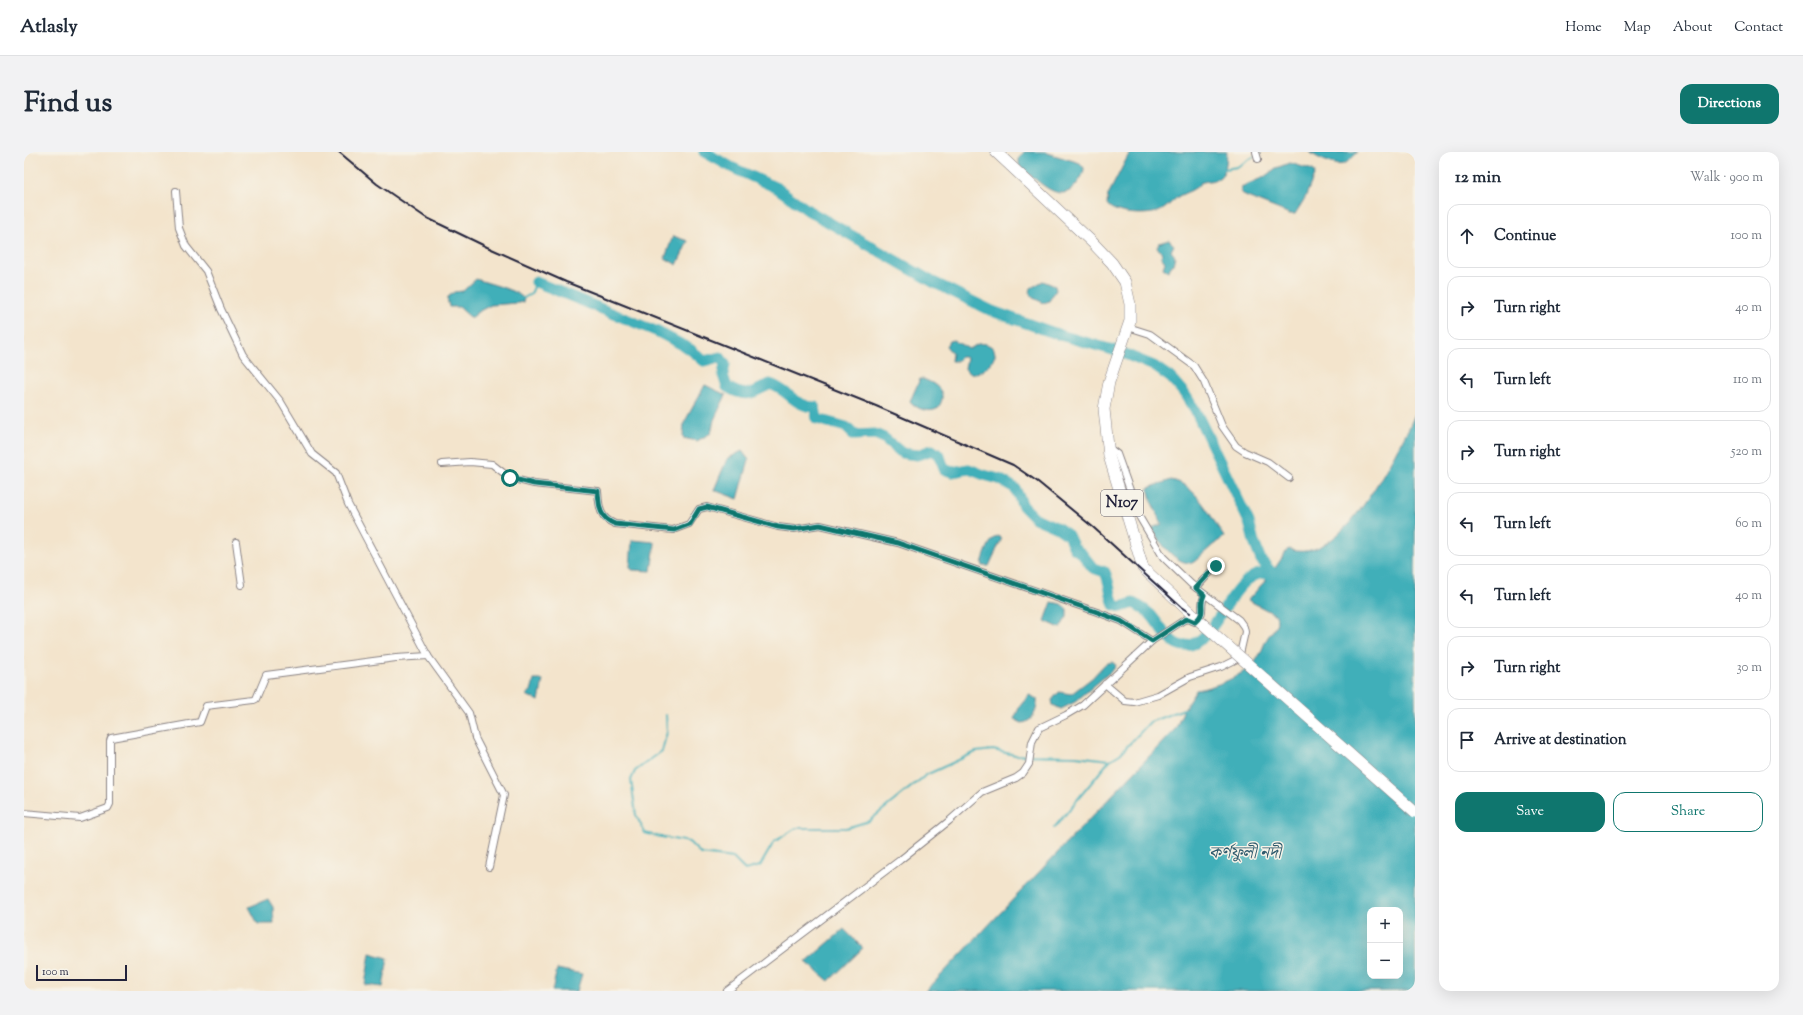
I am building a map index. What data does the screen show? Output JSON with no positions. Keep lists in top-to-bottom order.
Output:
{
  "streets": {
    "highway": ["N107"]
  },
  "water": ["কর্ণফুলী নদী"],
  "scale_bar": "100 m",
  "page": {
    "header": "Atlasly",
    "nav": [
      "Home",
      "Map",
      "About",
      "Contact"
    ],
    "title": "Find us",
    "buttons": [
      "Directions",
      ["Save", "Share"]
    ],
    "heading": ["12 min", "Walk · 900 m"],
    "list": [
      ["Continue", "100 m"],
      ["Turn right", "40 m"],
      ["Turn left", "110 m"],
      ["Turn right", "520 m"],
      ["Turn left", "60 m"],
      ["Turn left", "40 m"],
      ["Turn right", "30 m"],
      "Arrive at destination"
    ],
    "map_buttons": ["+", "−"],
    "scale": "100 m"
  }
}
